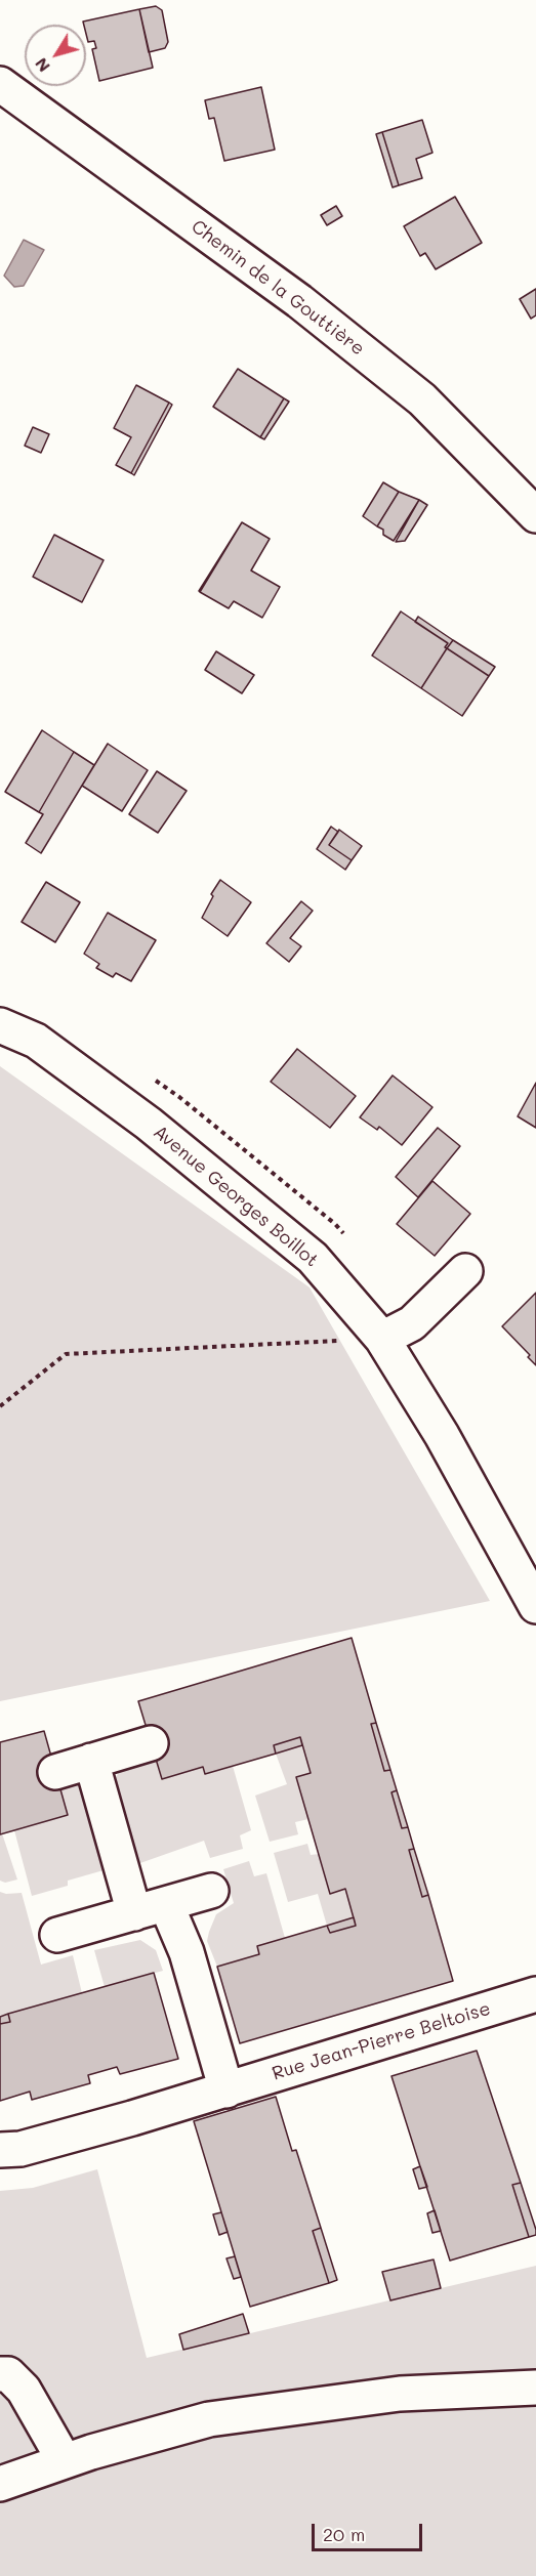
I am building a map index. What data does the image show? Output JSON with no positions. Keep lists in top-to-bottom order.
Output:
{
  "streets": {
    "street": ["Chemin de la Gouttière", "Avenue Georges Boillot", "Rue Jean-Pierre Beltoise"]
  },
  "scale_bar": "20 m",
  "north": "bottom left"
}
